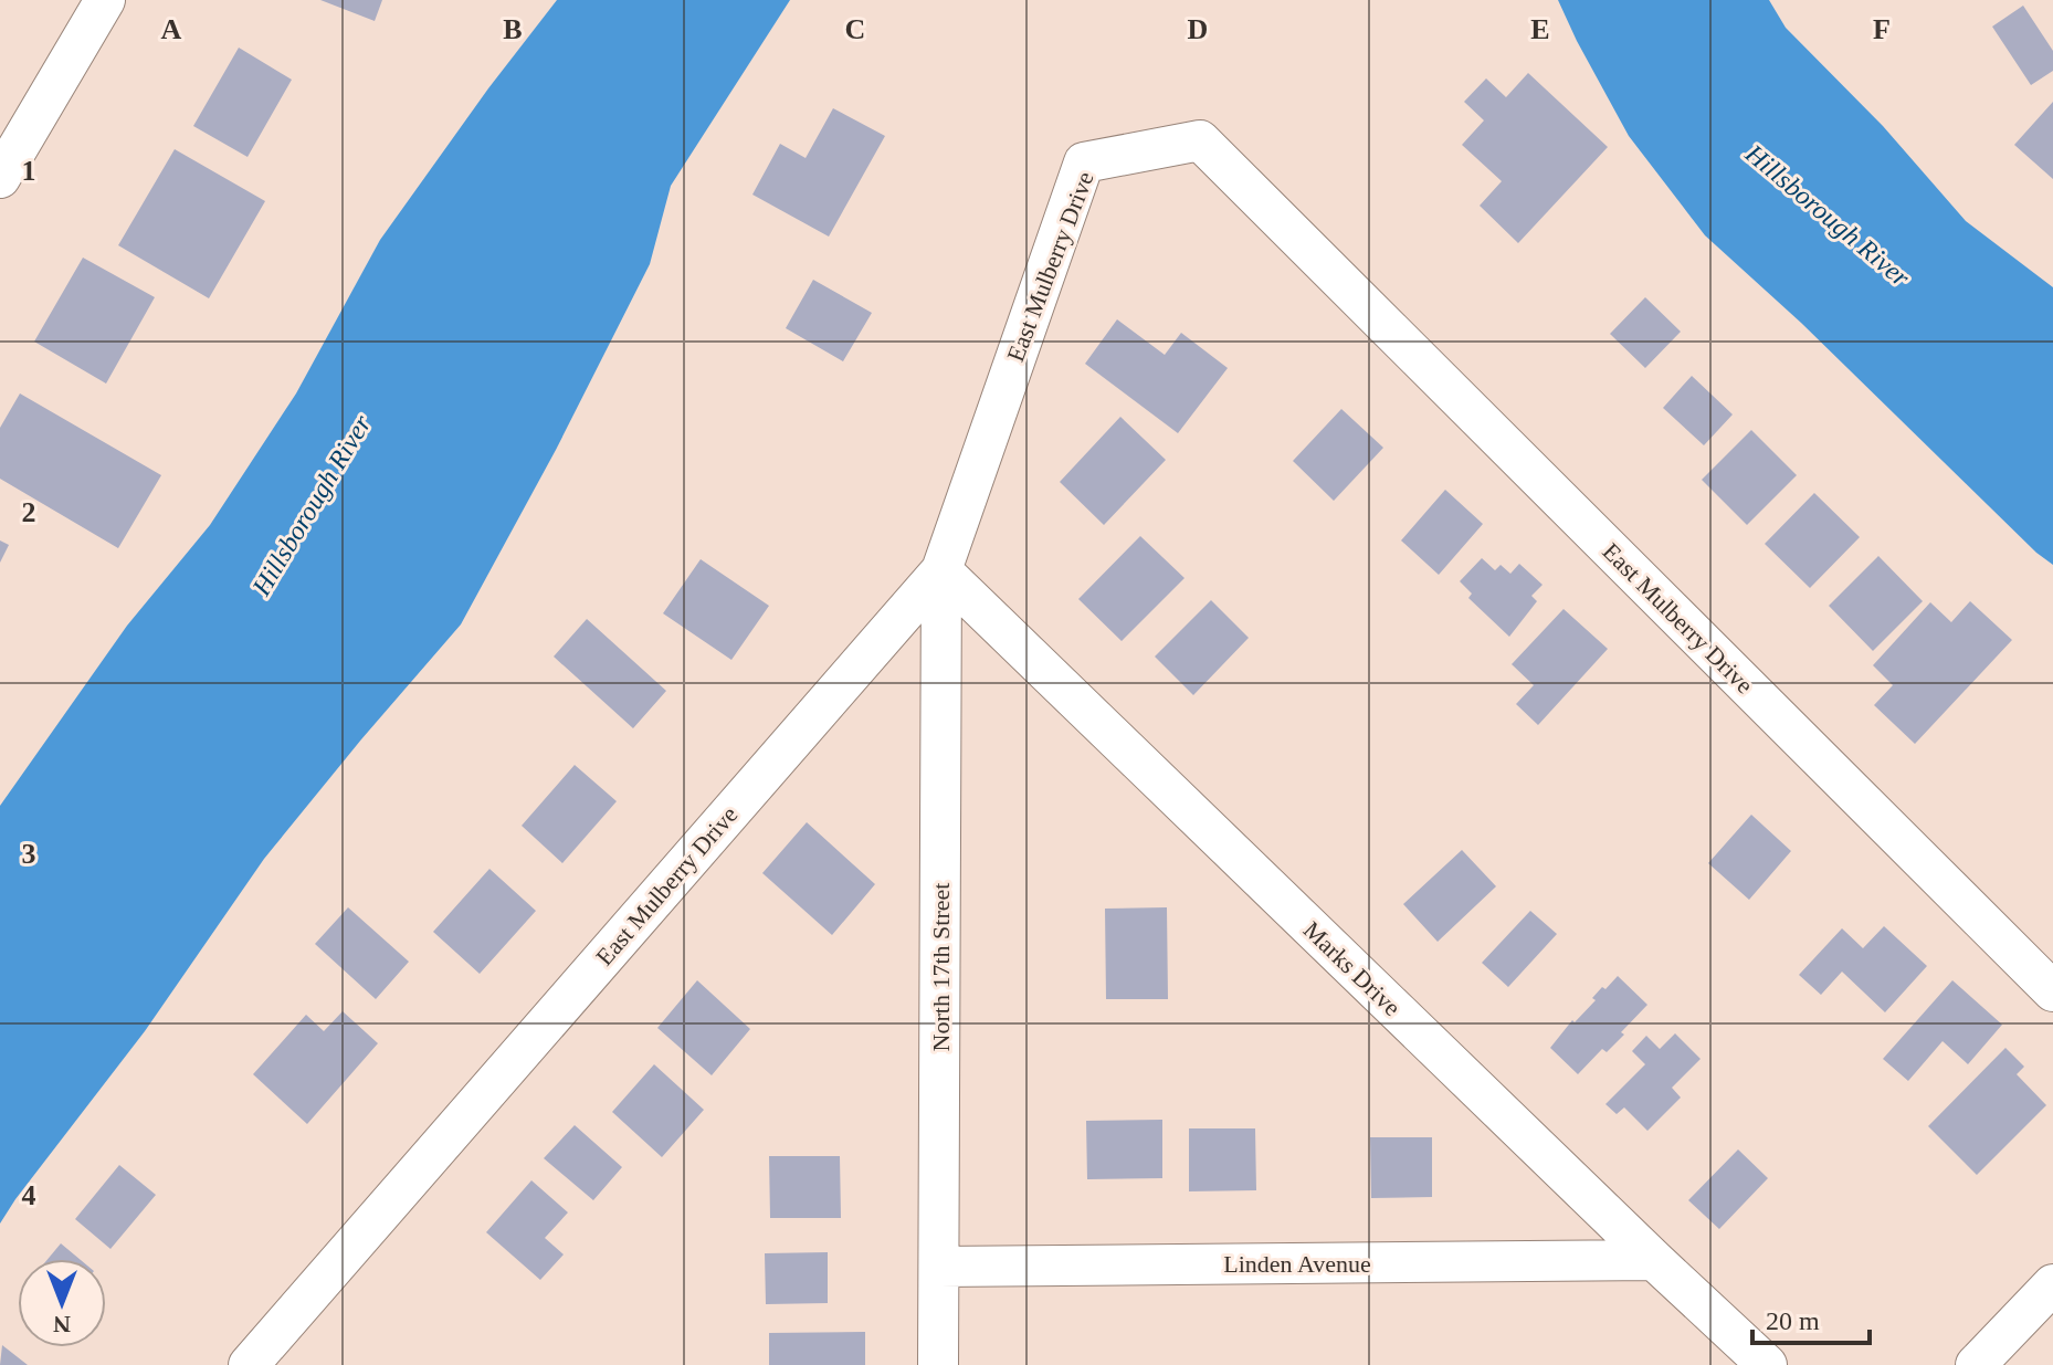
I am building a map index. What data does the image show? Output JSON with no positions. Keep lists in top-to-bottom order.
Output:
{
  "streets": {
    "street": [
      "East Mulberry Drive",
      "North 17th Street",
      "Marks Drive",
      "Linden Avenue"
    ]
  },
  "crossings": [
    ["East Mulberry Drive", "North 17th Street"],
    ["East Mulberry Drive", "Marks Drive"],
    ["North 17th Street", "Marks Drive"],
    ["North 17th Street", "Linden Avenue"],
    ["Marks Drive", "Linden Avenue"]
  ],
  "water": ["Hillsborough River"],
  "scale_bar": "20 m",
  "north": "bottom",
  "grid": {
    "columns": [
      "A",
      "B",
      "C",
      "D",
      "E",
      "F"
    ],
    "rows": [
      "1",
      "2",
      "3",
      "4"
    ]
  }
}
